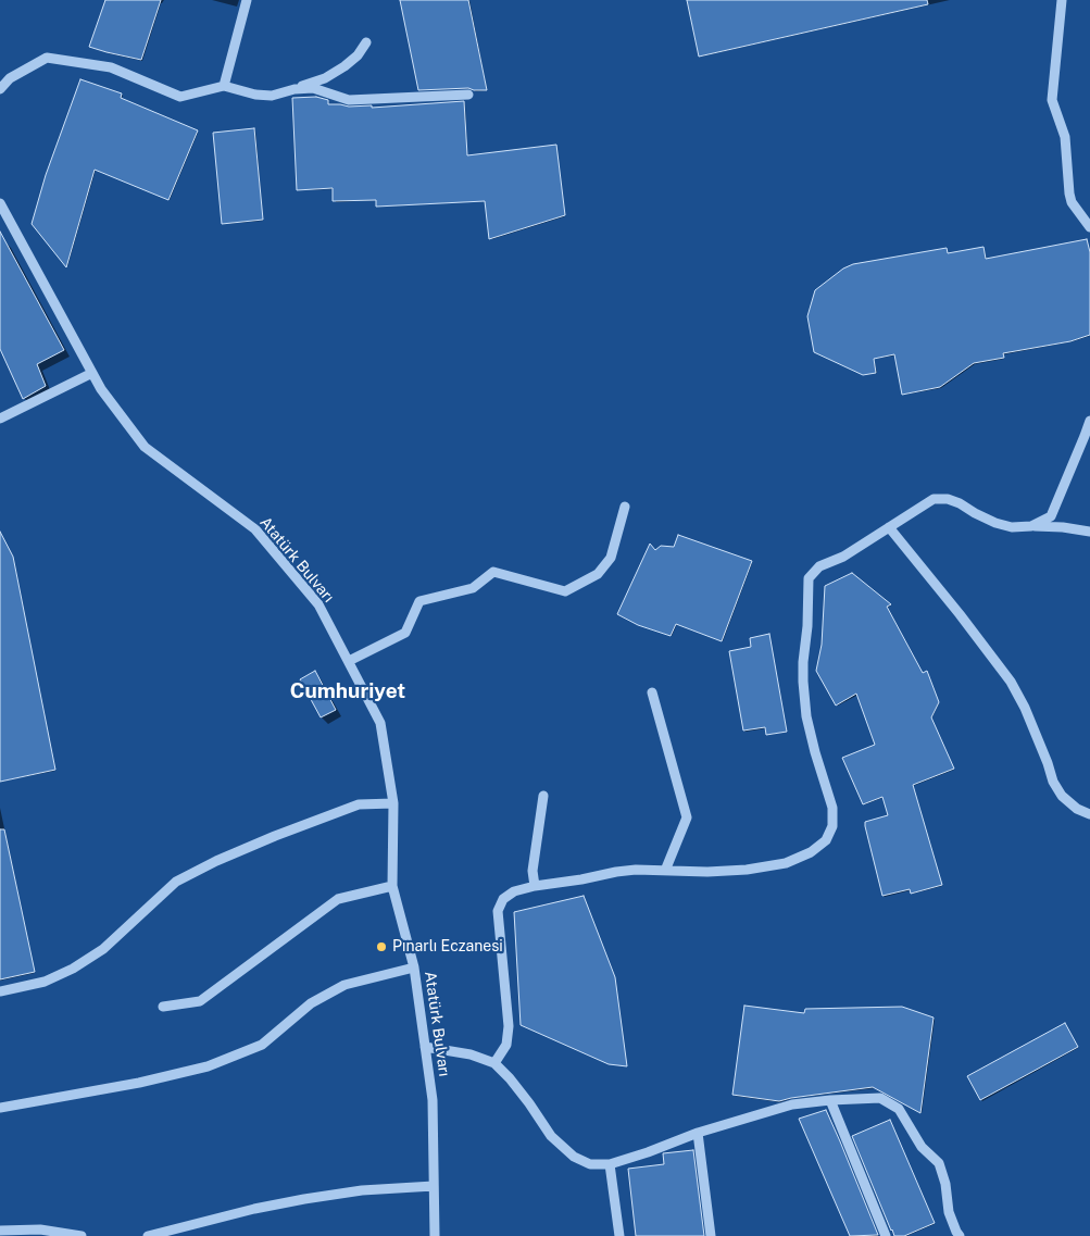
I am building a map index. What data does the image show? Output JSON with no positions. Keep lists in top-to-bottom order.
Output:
{
  "streets": {
    "street": ["Atatürk Bulvarı"]
  },
  "districts": ["Cumhuriyet"],
  "places": ["Pınarlı Eczanesi"]
}
